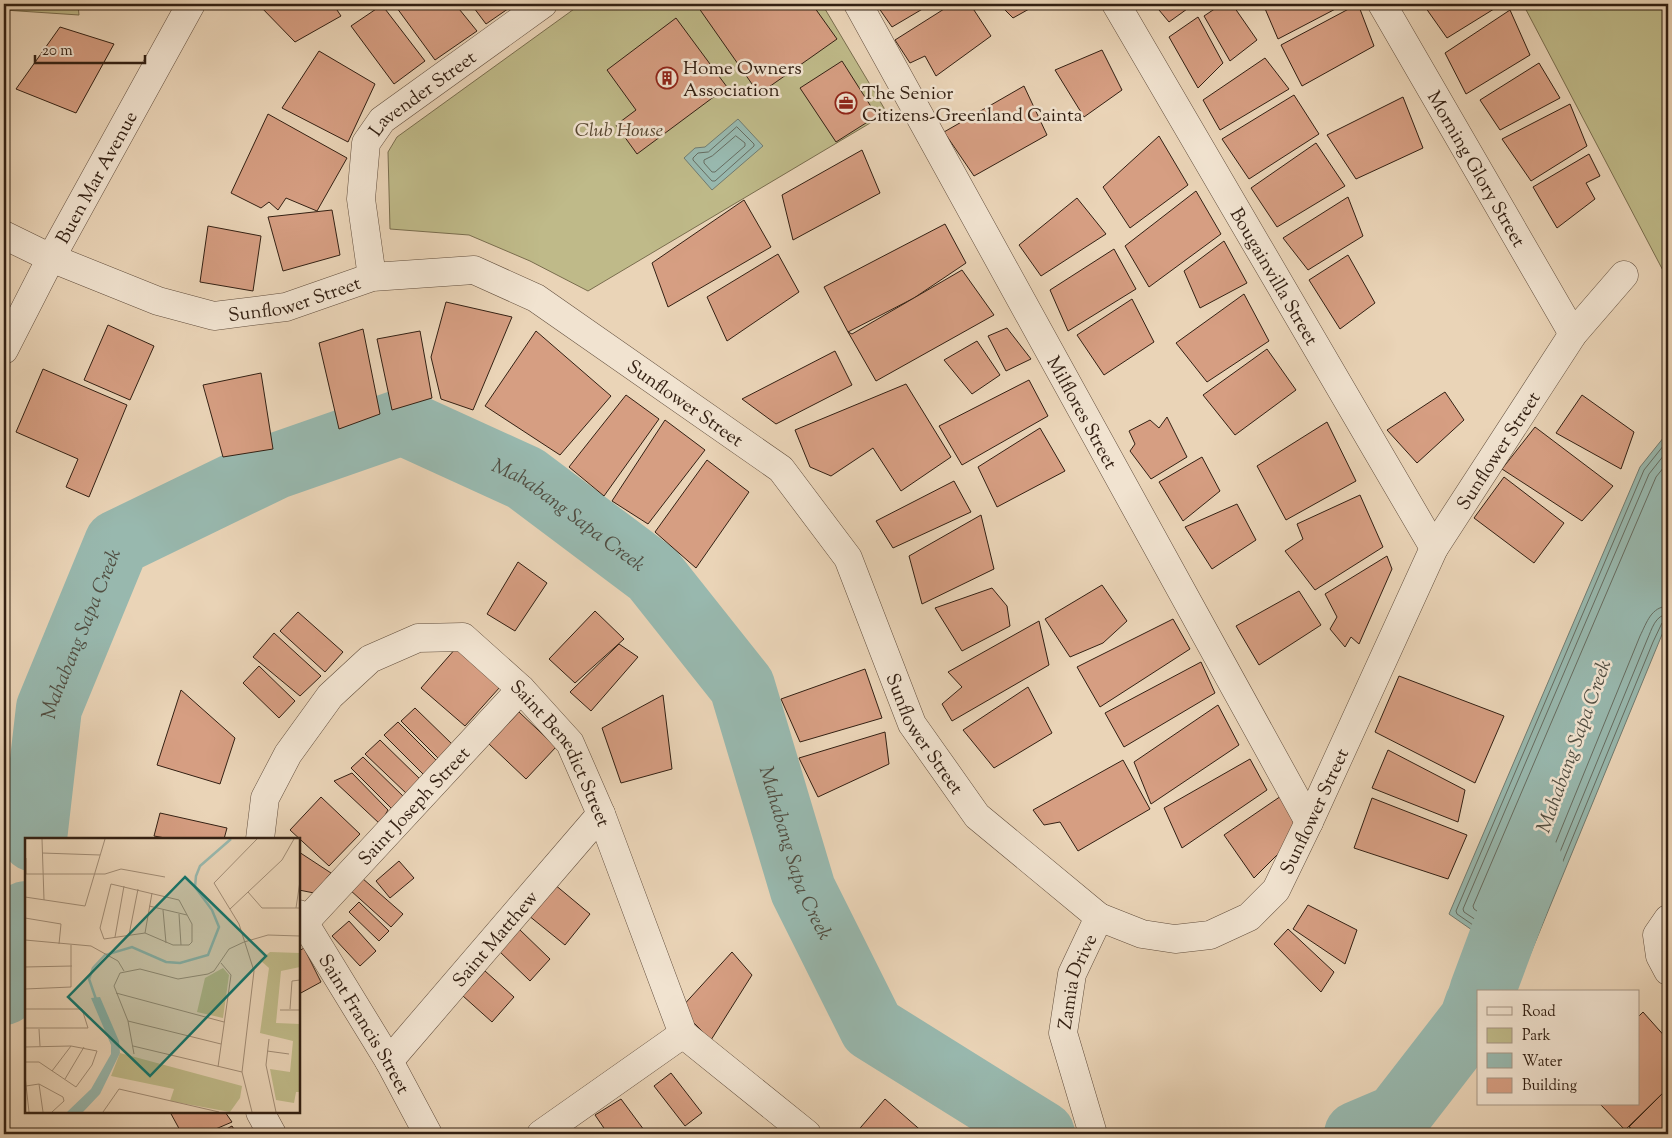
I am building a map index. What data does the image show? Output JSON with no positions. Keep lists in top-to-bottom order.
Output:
{
  "streets": {
    "street": [
      "Lavender Street",
      "Morning Glory Street",
      "Buen Mar Avenue",
      "Bougainvilla Street",
      "Sunflower Street",
      "Milflores Street",
      "Saint Benedict Street",
      "Saint Joseph Street",
      "Saint Matthew",
      "Zamia Drive",
      "Saint Francis Street"
    ]
  },
  "crossings": [
    ["Lavender Street", "Sunflower Street"],
    ["Morning Glory Street", "Sunflower Street"],
    ["Buen Mar Avenue", "Sunflower Street"],
    ["Bougainvilla Street", "Sunflower Street"],
    ["Sunflower Street", "Milflores Street"],
    ["Sunflower Street", "Zamia Drive"],
    ["Saint Benedict Street", "Saint Joseph Street"],
    ["Saint Benedict Street", "Saint Matthew"],
    ["Saint Joseph Street", "Saint Francis Street"],
    ["Saint Matthew", "Saint Francis Street"]
  ],
  "water": ["Mahabang Sapa Creek"],
  "parks": ["Club House"],
  "places": {
    "building": ["Home Owners Association"],
    "office": ["The Senior Citizens-Greenland Cainta"]
  },
  "legend": [
    "Road",
    "Park",
    "Water",
    "Building"
  ],
  "scale_bar": "20 m"
}
